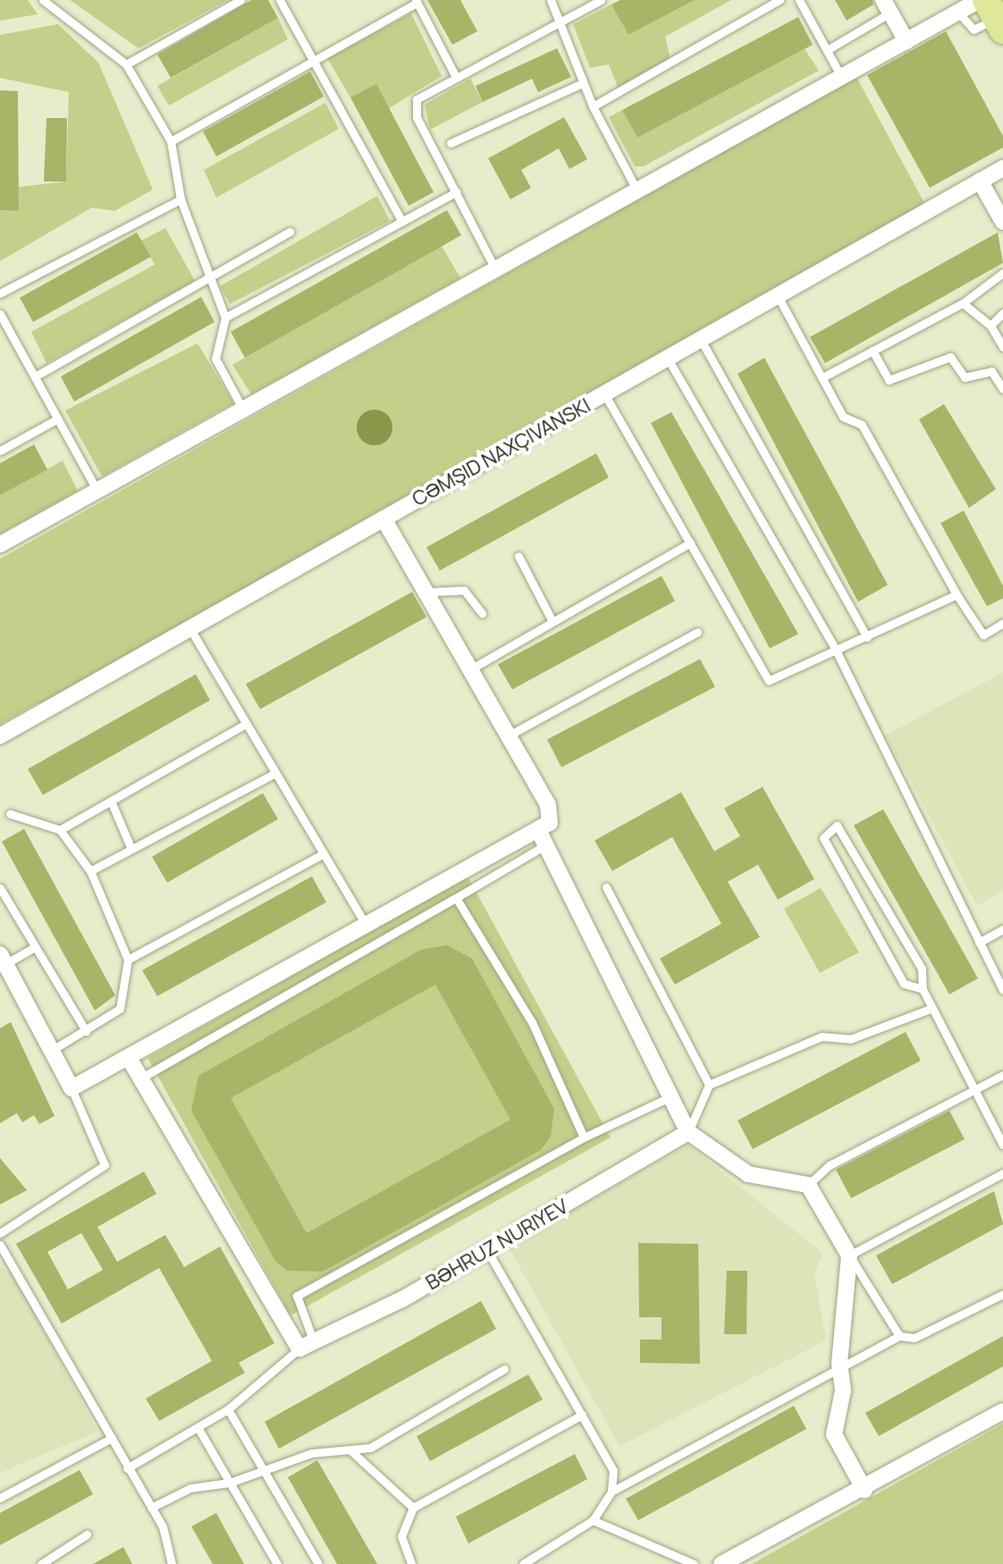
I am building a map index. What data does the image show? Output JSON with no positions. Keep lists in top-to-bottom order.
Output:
{
  "streets": {
    "street": ["BƏHRUZ NURIYEV"]
  }
}
